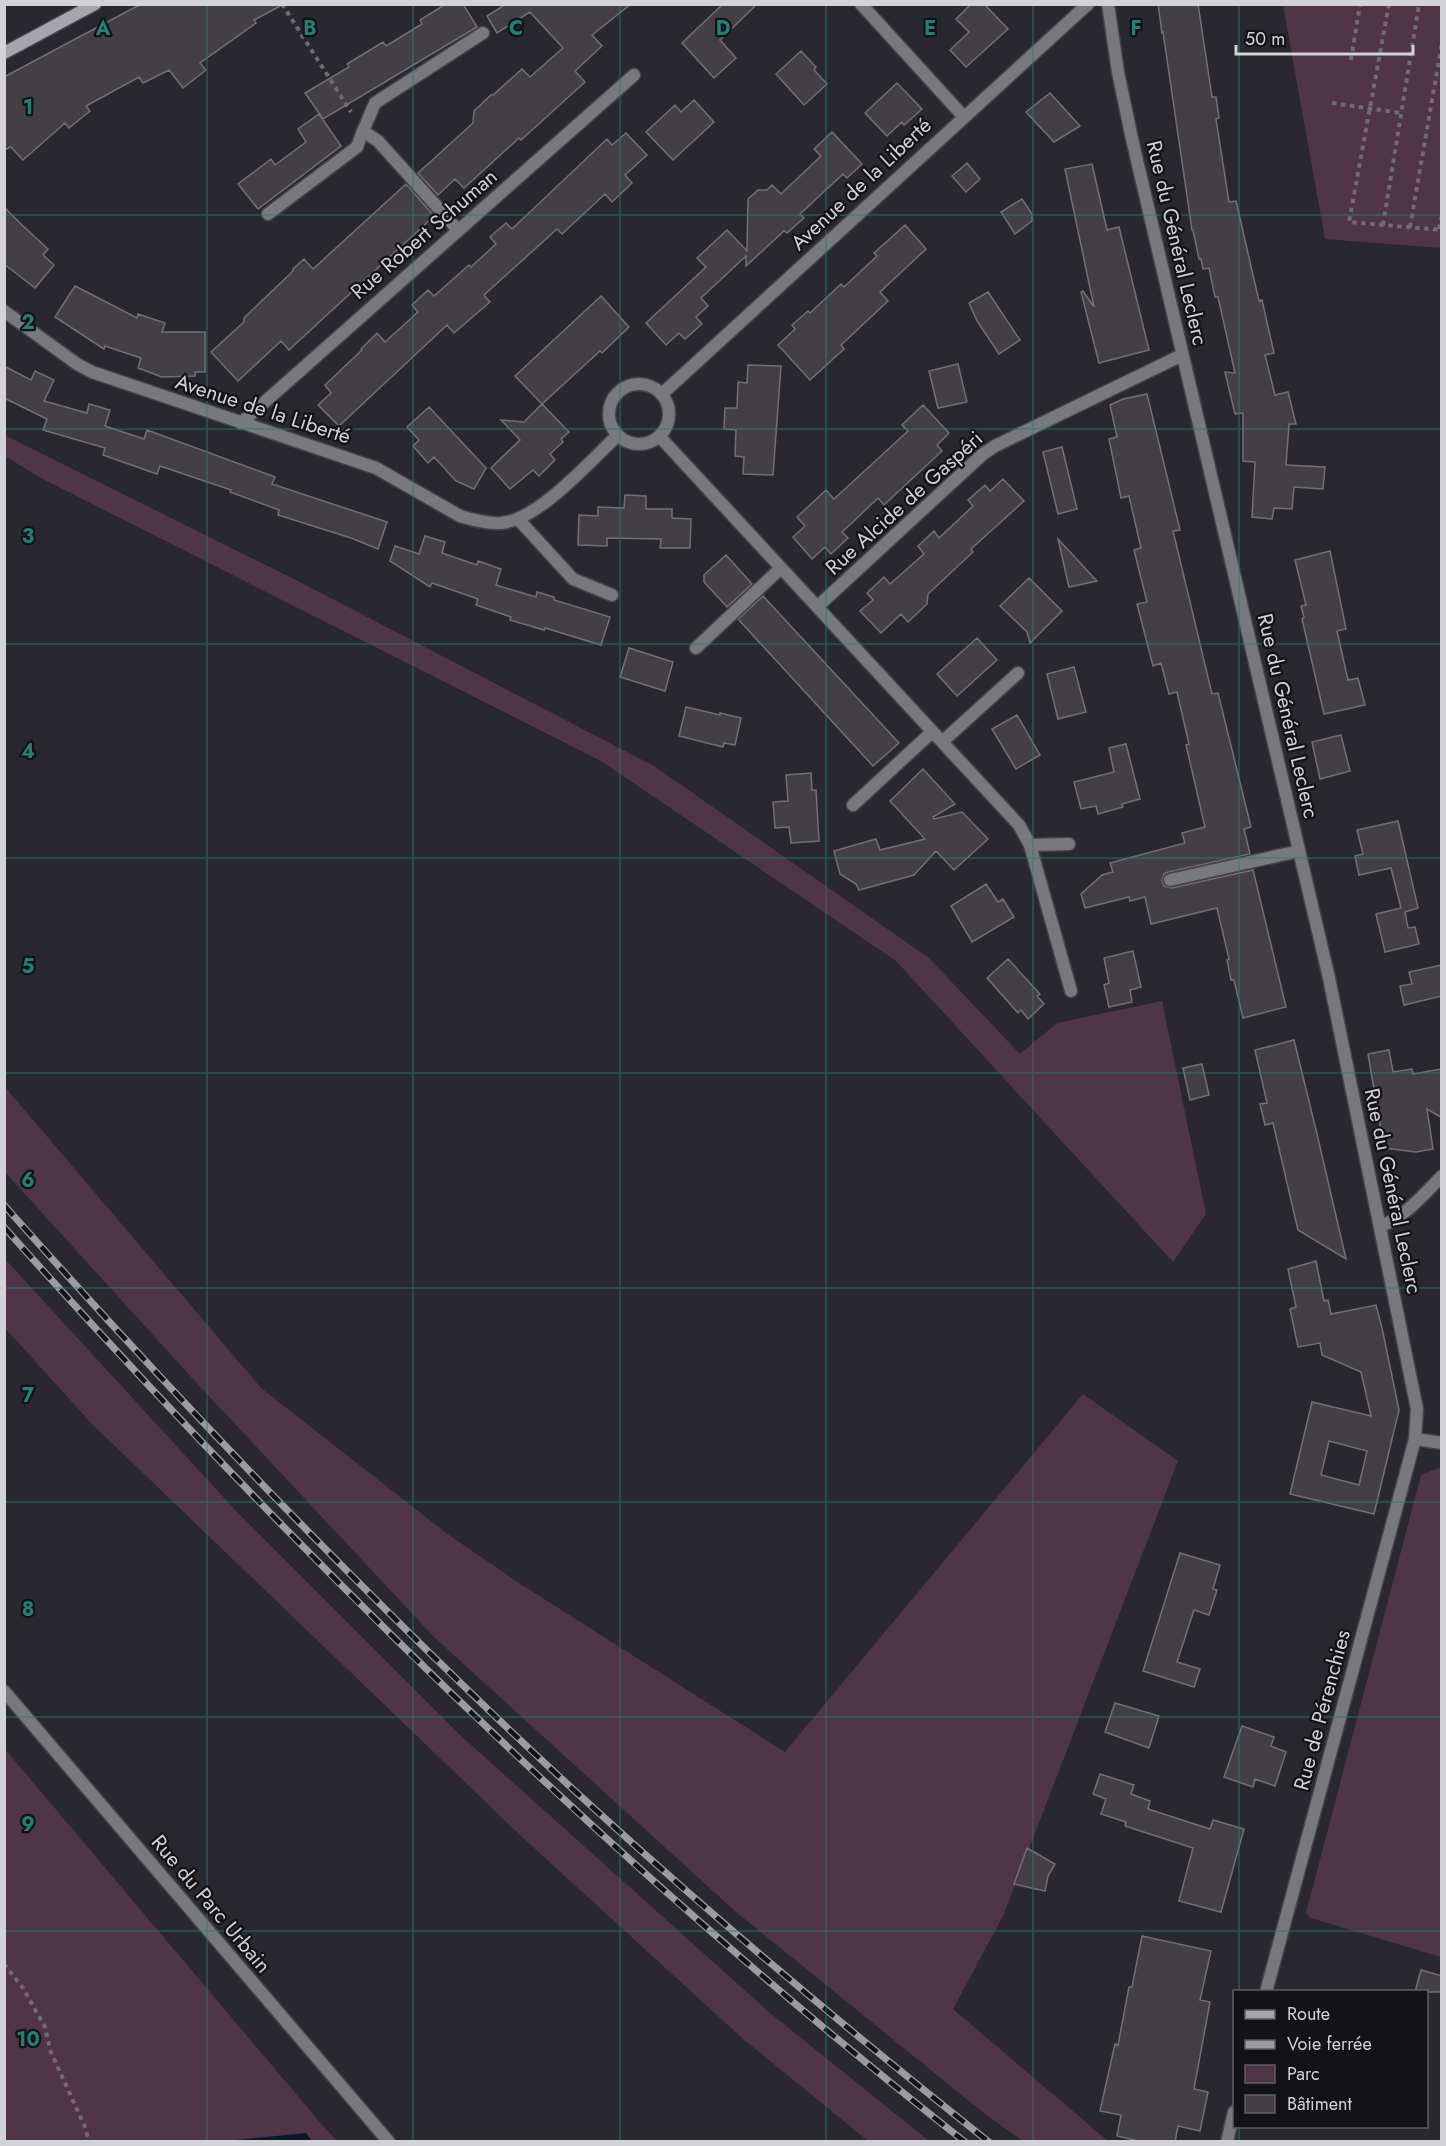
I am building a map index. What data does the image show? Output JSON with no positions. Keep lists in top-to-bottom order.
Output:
{
  "streets": {
    "street": [
      "Avenue de la Liberté",
      "Rue Robert Schuman",
      "Rue du Général Leclerc",
      "Rue Alcide de Gaspéri",
      "Rue de Pérenchies",
      "Rue du Parc Urbain"
    ]
  },
  "crossings": [
    ["Avenue de la Liberté", "Rue Robert Schuman"],
    ["Rue du Général Leclerc", "Rue Alcide de Gaspéri"],
    ["Rue du Général Leclerc", "Rue de Pérenchies"]
  ],
  "legend": [
    "Route",
    "Voie ferrée",
    "Parc",
    "Bâtiment"
  ],
  "scale_bar": "50 m",
  "grid": {
    "columns": [
      "A",
      "B",
      "C",
      "D",
      "E",
      "F"
    ],
    "rows": [
      "1",
      "2",
      "3",
      "4",
      "5",
      "6",
      "7",
      "8",
      "9",
      "10"
    ]
  }
}
